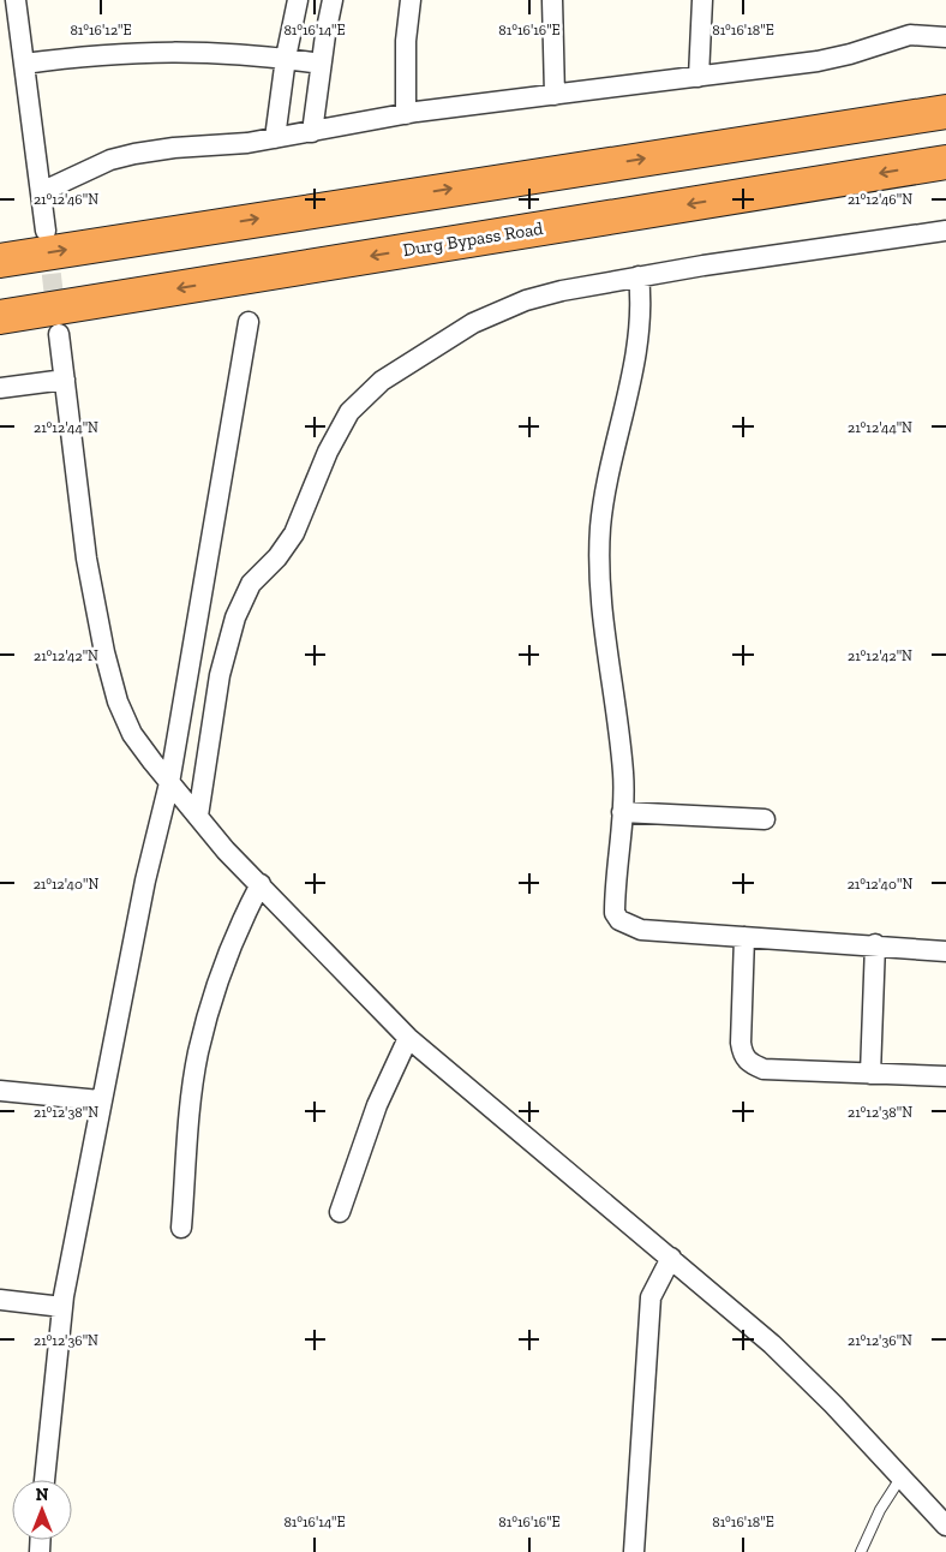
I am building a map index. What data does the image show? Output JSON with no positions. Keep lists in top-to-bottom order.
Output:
{
  "streets": {
    "highway": ["Durg Bypass Road"]
  },
  "north": "top",
  "coordinates": [
    "81°16'12\"E",
    "81°16'14\"E",
    "81°16'16\"E",
    "81°16'18\"E",
    "21°12'46\"N",
    "21°12'44\"N",
    "21°12'42\"N",
    "21°12'40\"N",
    "21°12'38\"N",
    "21°12'36\"N"
  ]
}
